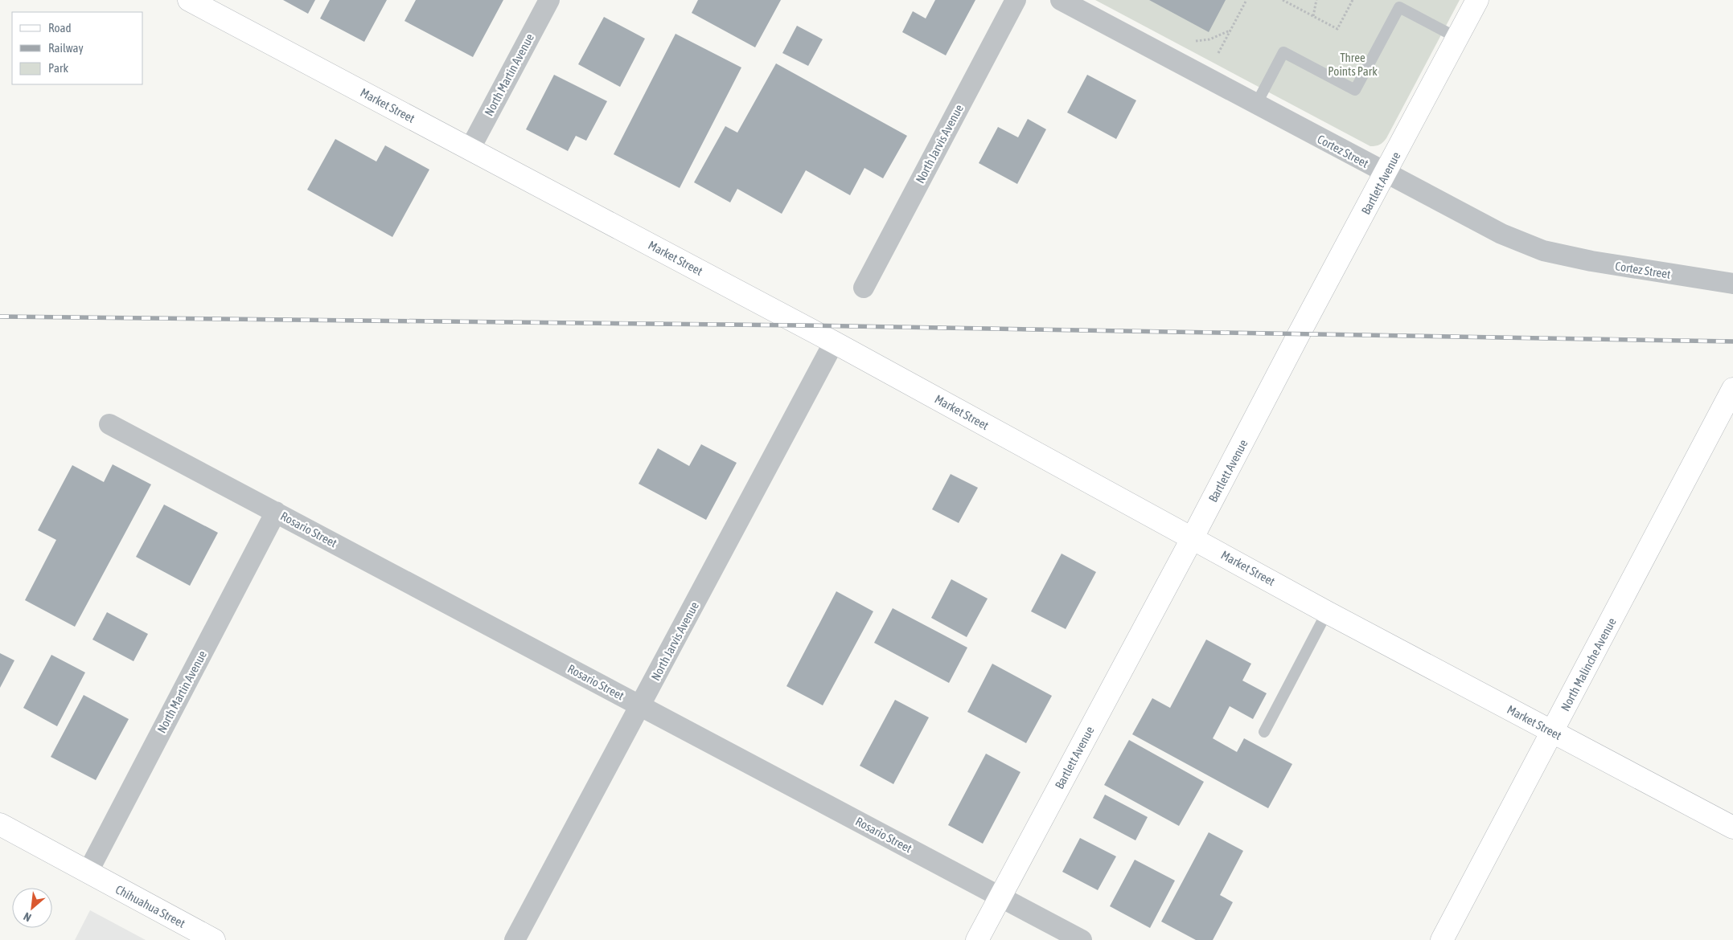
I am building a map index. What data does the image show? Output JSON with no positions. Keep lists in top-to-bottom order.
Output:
{
  "streets": {
    "main road": [
      "Market Street",
      "Bartlett Avenue",
      "North Malinche Avenue",
      "Chihuahua Street"
    ],
    "street": [
      "North Martin Avenue",
      "North Jarvis Avenue",
      "Cortez Street",
      "Rosario Street"
    ]
  },
  "crossings": [
    ["North Martin Avenue", "Market Street"],
    ["North Martin Avenue", "Rosario Street"],
    ["North Martin Avenue", "Chihuahua Street"],
    ["Market Street", "North Jarvis Avenue"],
    ["Market Street", "Bartlett Avenue"],
    ["Market Street", "North Malinche Avenue"],
    ["North Jarvis Avenue", "Rosario Street"],
    ["Cortez Street", "Bartlett Avenue"],
    ["Bartlett Avenue", "Rosario Street"]
  ],
  "parks": ["Three Points Park"],
  "legend": ["Road", "Railway", "Park"],
  "north": "bottom left"
}
